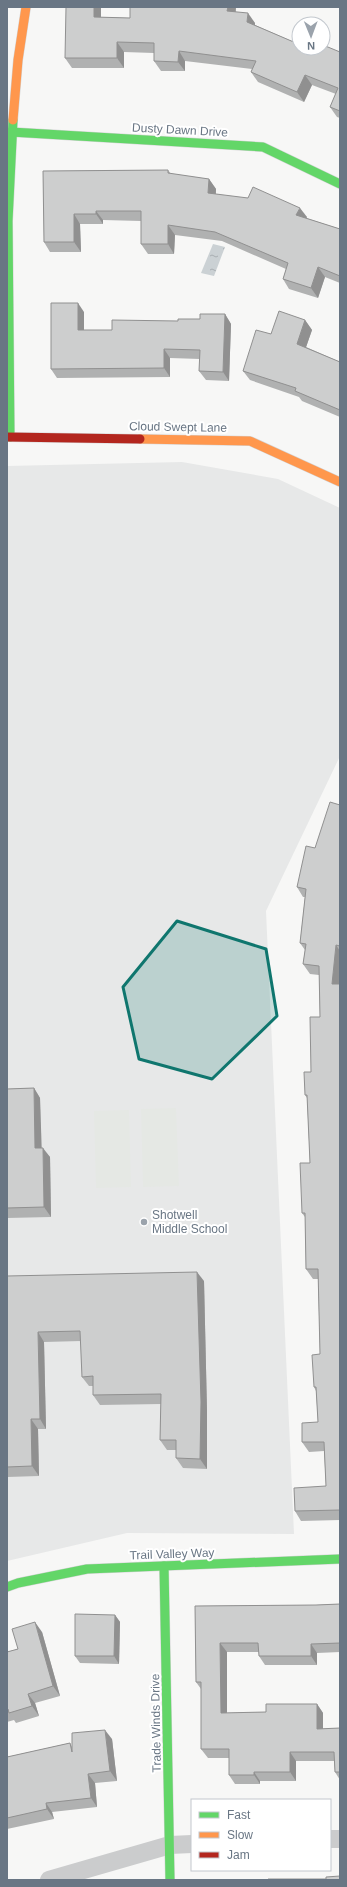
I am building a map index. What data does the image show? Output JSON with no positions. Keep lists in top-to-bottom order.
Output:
{
  "streets": {
    "street": [
      "Dusty Dawn Drive",
      "Cloud Swept Lane",
      "Trail Valley Way",
      "Trade Winds Drive"
    ]
  },
  "crossings": [
    ["Trail Valley Way", "Trade Winds Drive"]
  ],
  "places": ["Shotwell Middle School"],
  "legend": ["Fast", "Slow", "Jam"],
  "north": "bottom"
}
